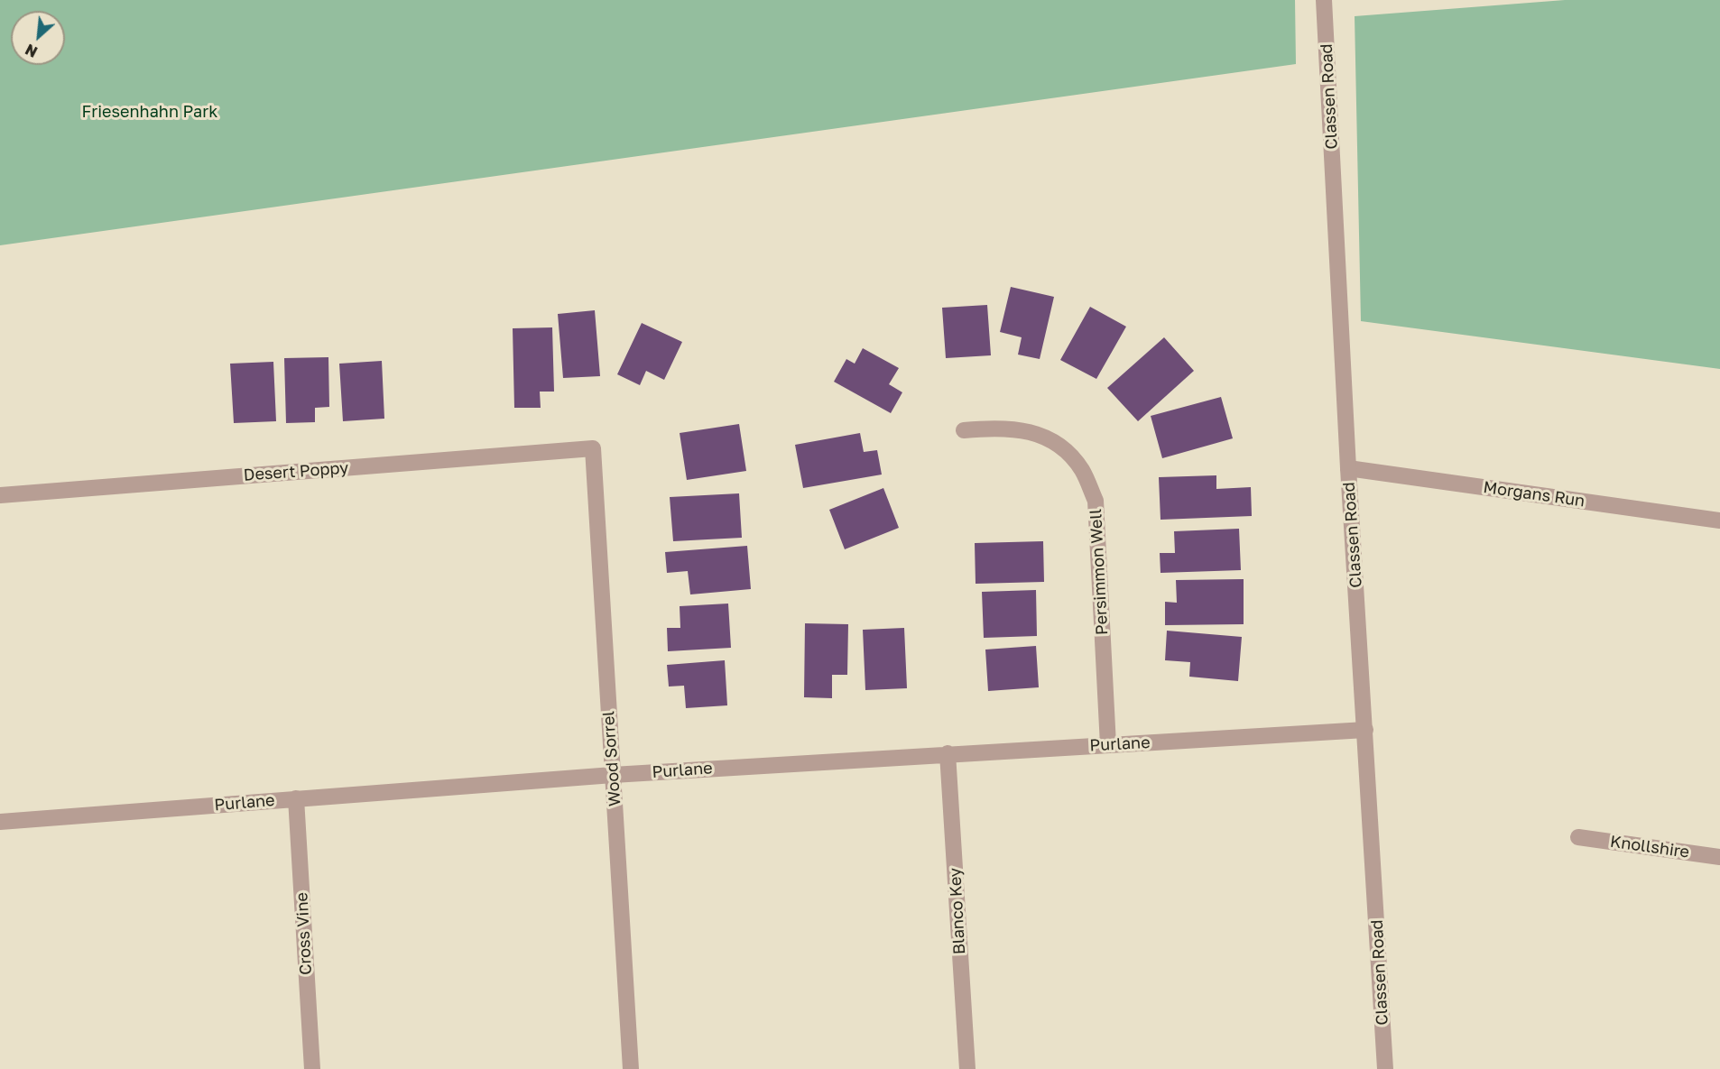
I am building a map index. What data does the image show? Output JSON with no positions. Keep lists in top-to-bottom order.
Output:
{
  "streets": {
    "street": [
      "Classen Road",
      "Desert Poppy",
      "Morgans Run",
      "Persimmon Well",
      "Purlane",
      "Wood Sorrel",
      "Knollshire",
      "Blanco Key",
      "Cross Vine"
    ]
  },
  "crossings": [
    ["Classen Road", "Morgans Run"],
    ["Classen Road", "Purlane"],
    ["Desert Poppy", "Wood Sorrel"],
    ["Persimmon Well", "Purlane"],
    ["Purlane", "Wood Sorrel"],
    ["Purlane", "Blanco Key"],
    ["Purlane", "Cross Vine"]
  ],
  "parks": ["Friesenhahn Park"],
  "north": "bottom left"
}
